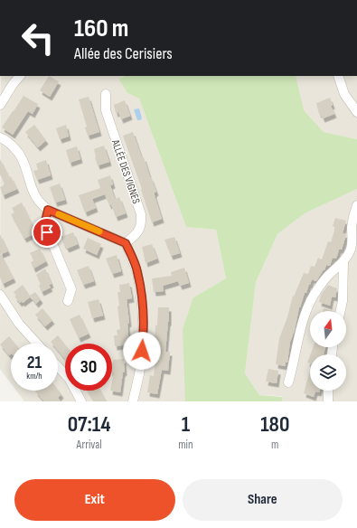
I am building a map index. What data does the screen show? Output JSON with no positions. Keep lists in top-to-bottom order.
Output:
{
  "streets": {
    "street": ["ALLÉE DES VIGNES"]
  },
  "north": "top",
  "page": {
    "turn": ["160 m", "Allée des Cerisiers"],
    "speed": "21 km/h",
    "limit": "30",
    "eta": [
      "07:14",
      "Arrival",
      "1",
      "min",
      "180",
      "m"
    ],
    "buttons": ["Exit", "Share"]
  }
}
